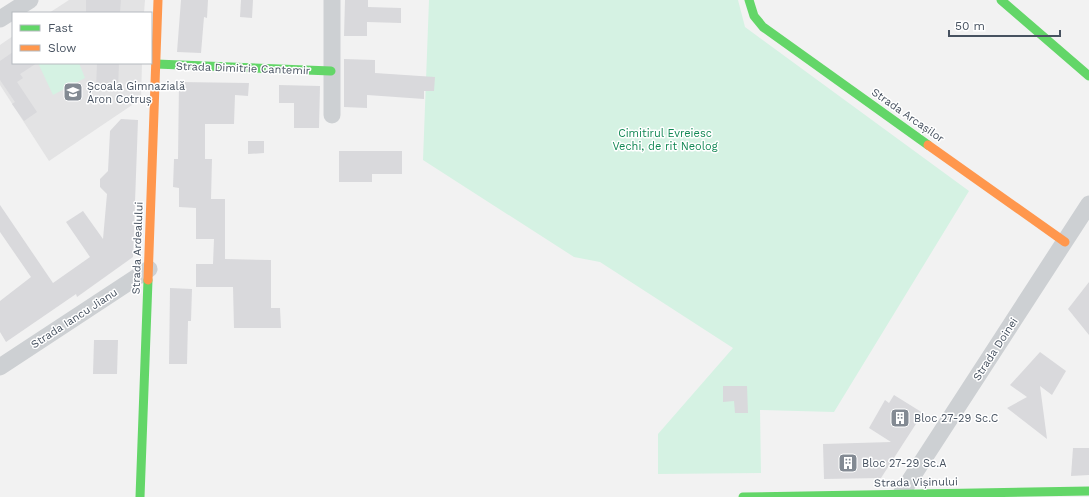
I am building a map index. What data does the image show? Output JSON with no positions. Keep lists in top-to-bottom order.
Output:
{
  "streets": {
    "street": [
      "Strada Dimitrie Cantemir",
      "Strada Arcașilor",
      "Strada Ardealului",
      "Strada Iancu Jianu",
      "Strada Doinei",
      "Strada Vișinului"
    ]
  },
  "crossings": [
    ["Strada Dimitrie Cantemir", "Strada Ardealului"],
    ["Strada Arcașilor", "Strada Doinei"],
    ["Strada Ardealului", "Strada Iancu Jianu"],
    ["Strada Doinei", "Strada Vișinului"]
  ],
  "parks": ["Cimitirul Evreiesc Vechi, de rit Neolog"],
  "places": {
    "school or university": ["Școala Gimnazială Aron Cotruș"],
    "building": ["Bloc 27-29 Sc.C", "Bloc 27-29 Sc.A"]
  },
  "legend": ["Fast", "Slow"],
  "scale_bar": "50 m"
}
